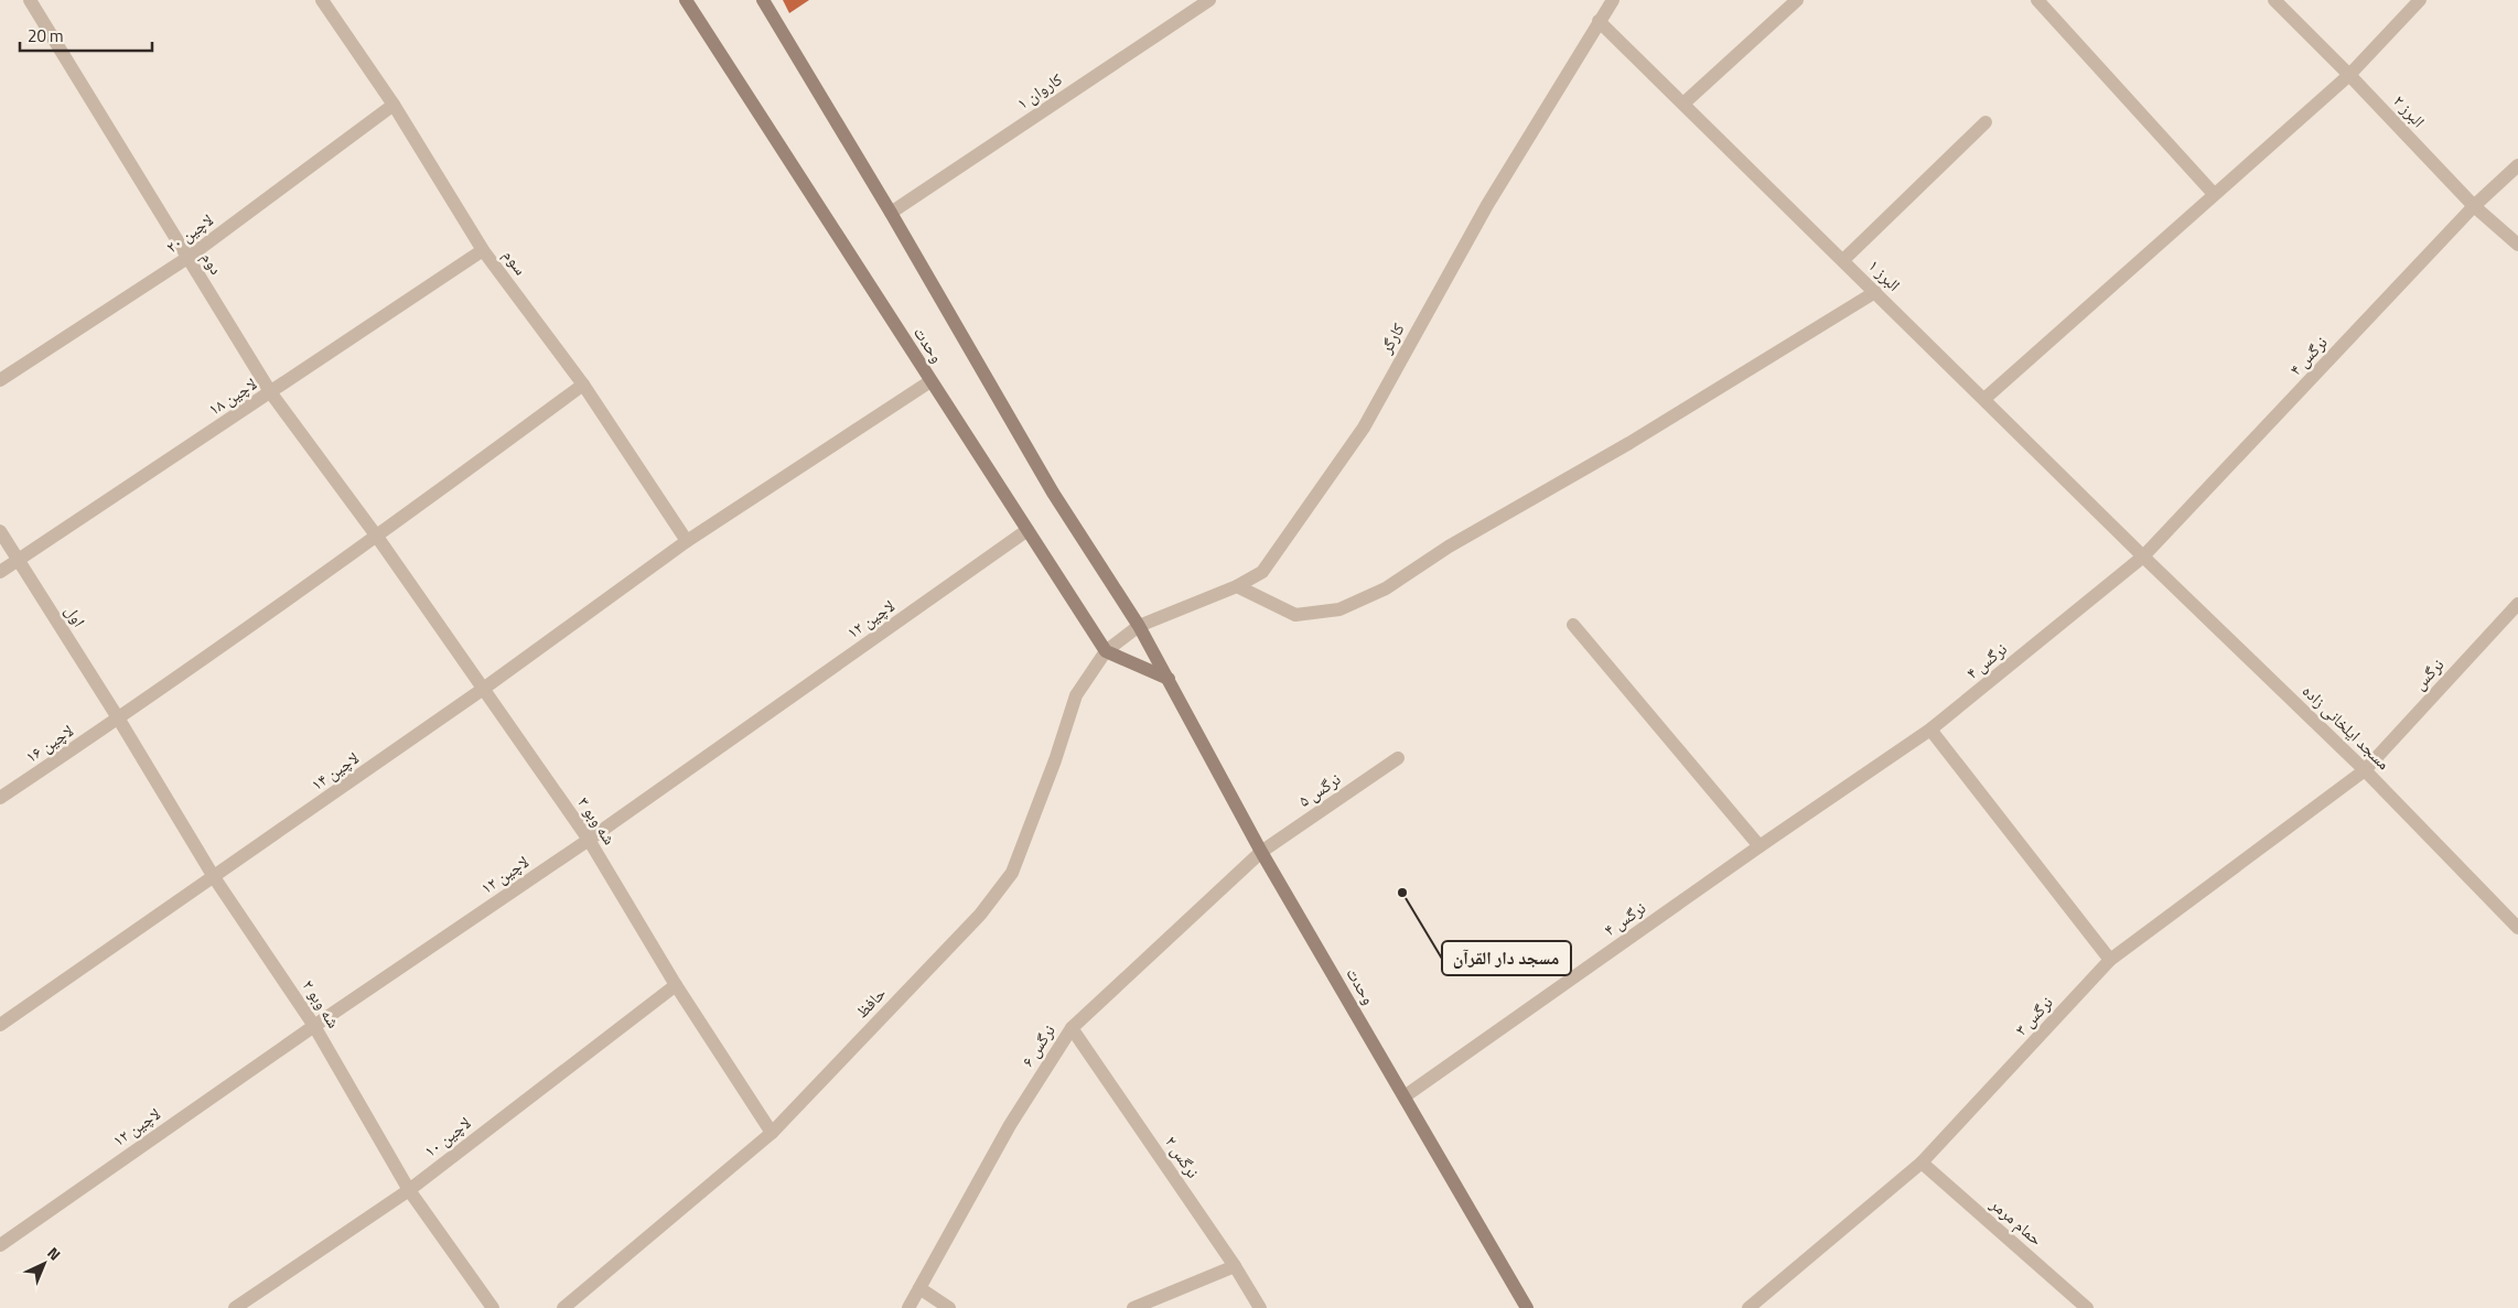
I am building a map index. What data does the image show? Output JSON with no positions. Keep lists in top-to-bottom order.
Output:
{
  "streets": {
    "main road": ["وحدت"],
    "street": [
      "کاروان ۱",
      "البرز ۲",
      "لاچین ۲۰",
      "سوم",
      "دوم",
      "البرز ۱",
      "کارگر",
      "نرگس ۴",
      "لاچین ۱۸",
      "اول",
      "لاچین ۱۲",
      "نرگس",
      "مسجد ایلخانی زاده",
      "لاچین ۱۶",
      "لاچین ۱۴",
      "نرگس ۵",
      "شه وبو ۳",
      "حافظ",
      "شه وبو ۲",
      "نرگس ۳",
      "نرگس ۶",
      "لاچین ۱۰",
      "نرگس ۲",
      "حمام مرمر"
    ]
  },
  "crossings": [
    ["کاروان ۱", "وحدت"],
    ["البرز ۲", "نرگس ۴"],
    ["لاچین ۲۰", "سوم"],
    ["لاچین ۲۰", "دوم"],
    ["سوم", "لاچین ۱۸"],
    ["سوم", "لاچین ۱۶"],
    ["سوم", "لاچین ۱۴"],
    ["دوم", "لاچین ۱۸"],
    ["دوم", "لاچین ۱۶"],
    ["دوم", "شه وبو ۳"],
    ["البرز ۱", "کارگر"],
    ["البرز ۱", "نرگس ۴"],
    ["البرز ۱", "مسجد ایلخانی زاده"],
    ["کارگر", "وحدت"],
    ["کارگر", "حافظ"],
    ["وحدت", "نرگس ۴"],
    ["وحدت", "لاچین ۱۲"],
    ["وحدت", "لاچین ۱۴"],
    ["وحدت", "نرگس ۵"],
    ["وحدت", "حافظ"],
    ["وحدت", "نرگس ۶"],
    ["نرگس ۴", "مسجد ایلخانی زاده"],
    ["لاچین ۱۸", "اول"],
    ["اول", "لاچین ۱۶"],
    ["اول", "شه وبو ۲"],
    ["لاچین ۱۲", "شه وبو ۳"],
    ["لاچین ۱۲", "شه وبو ۲"],
    ["نرگس", "مسجد ایلخانی زاده"],
    ["نرگس", "نرگس ۳"],
    ["مسجد ایلخانی زاده", "نرگس ۳"],
    ["لاچین ۱۶", "شه وبو ۳"],
    ["لاچین ۱۶", "شه وبو ۲"],
    ["لاچین ۱۴", "شه وبو ۳"],
    ["لاچین ۱۴", "شه وبو ۲"],
    ["نرگس ۵", "نرگس ۶"],
    ["شه وبو ۳", "حافظ"],
    ["شه وبو ۳", "لاچین ۱۰"],
    ["شه وبو ۲", "لاچین ۱۰"],
    ["نرگس ۳", "حمام مرمر"],
    ["نرگس ۶", "نرگس ۲"]
  ],
  "places": ["مسجد دار القرآن"],
  "scale_bar": "20 m",
  "north": "top right"
}
